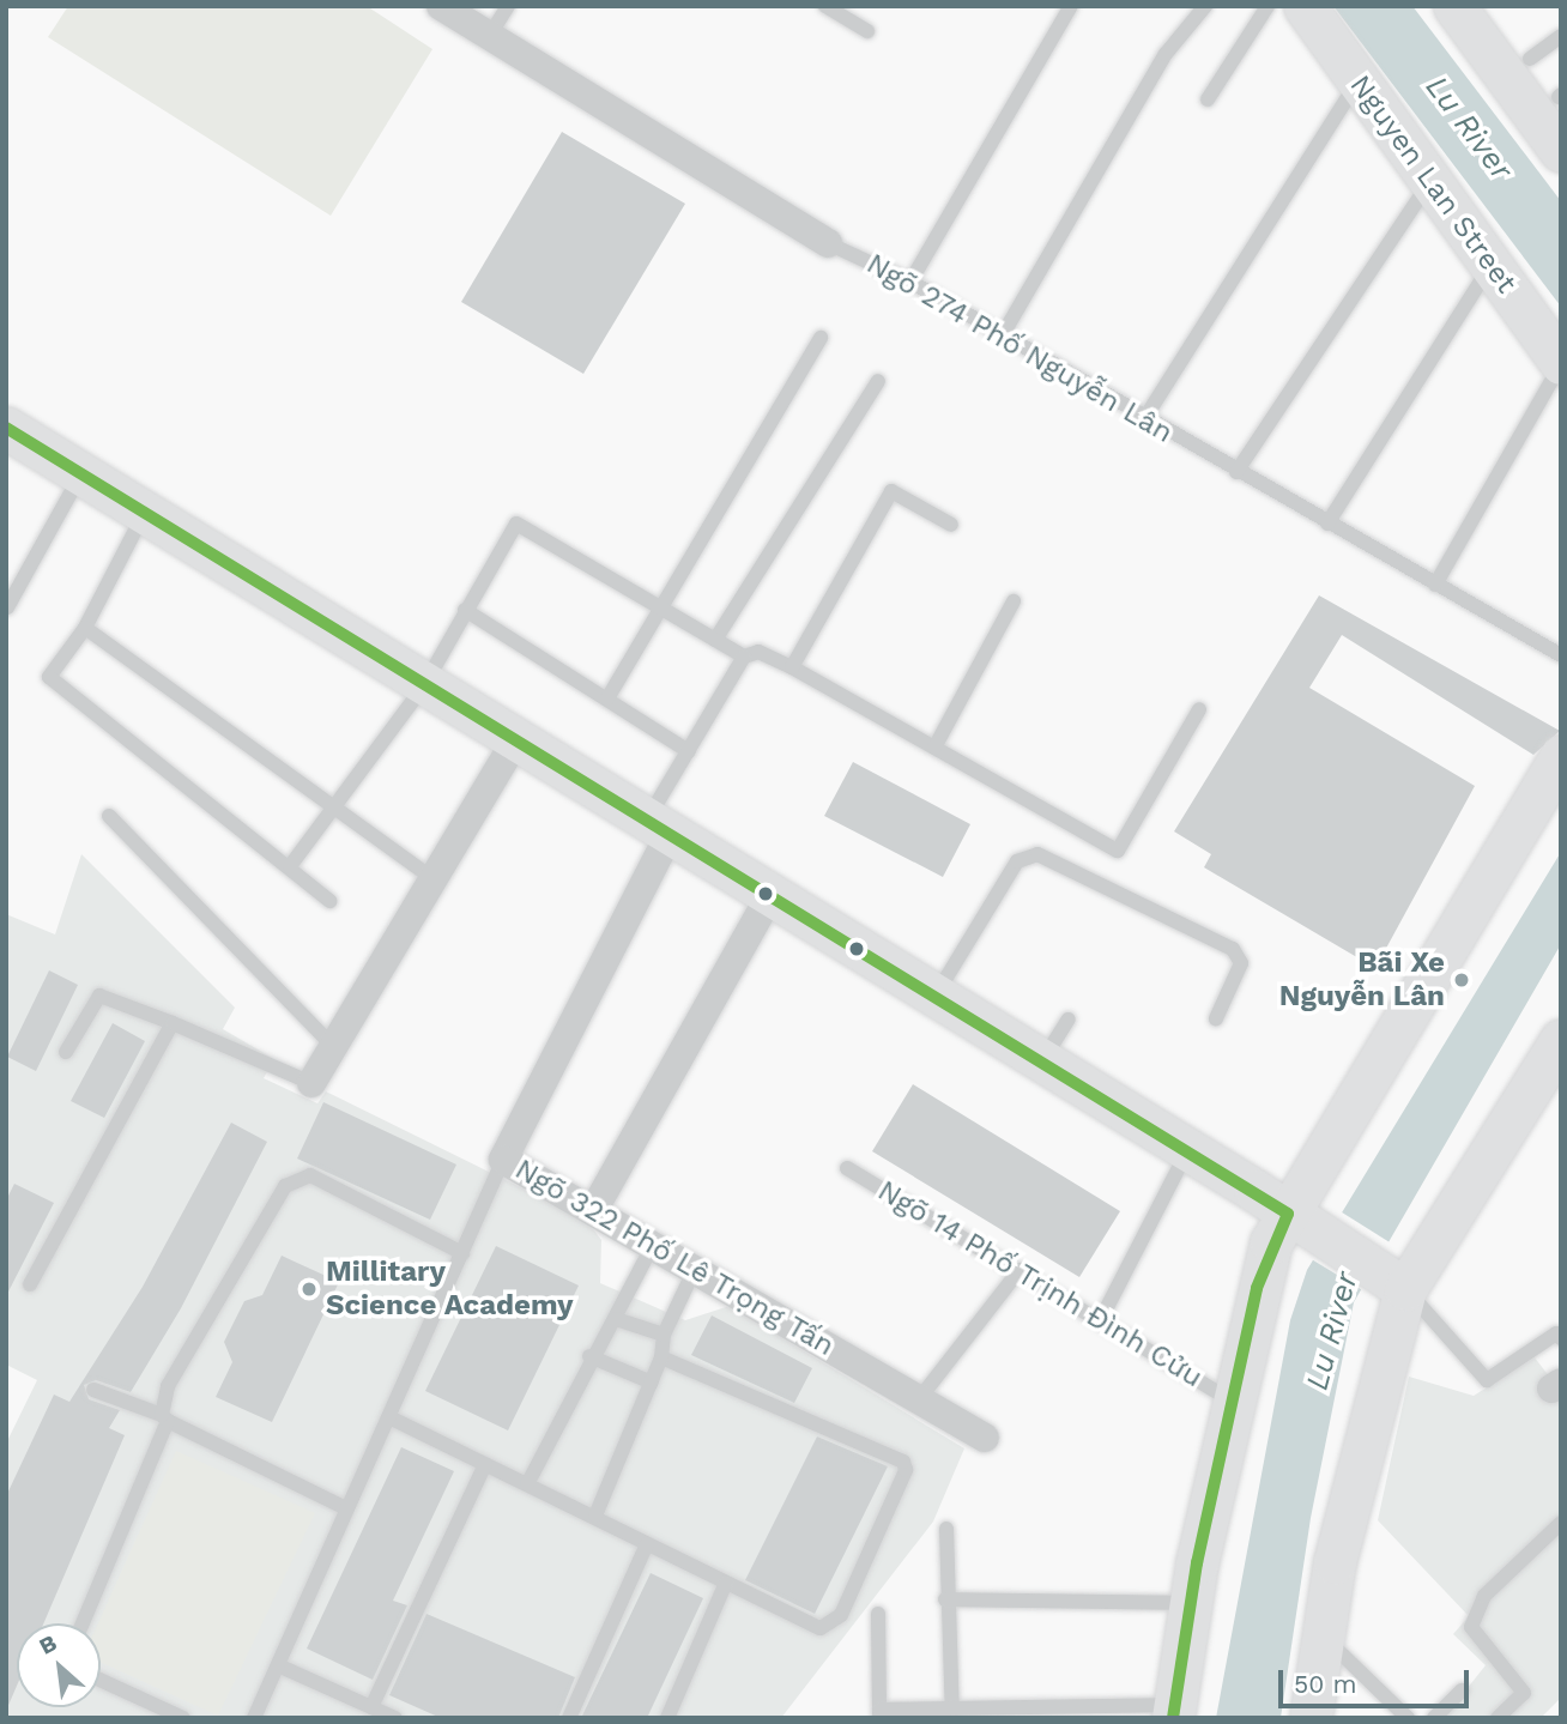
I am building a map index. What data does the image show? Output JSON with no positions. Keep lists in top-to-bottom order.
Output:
{
  "streets": {
    "main road": ["Nguyen Lan Street"],
    "street": ["Ngõ 274 Phố Nguyễn Lân", "Ngõ 322 Phố Lê Trọng Tấn"],
    "lane": ["Ngõ 14 Phố Trịnh Đình Cửu"]
  },
  "water": ["Lu River"],
  "places": ["Bãi Xe Nguyễn Lân", "Millitary Science Academy"],
  "scale_bar": "50 m",
  "north": "top left"
}
